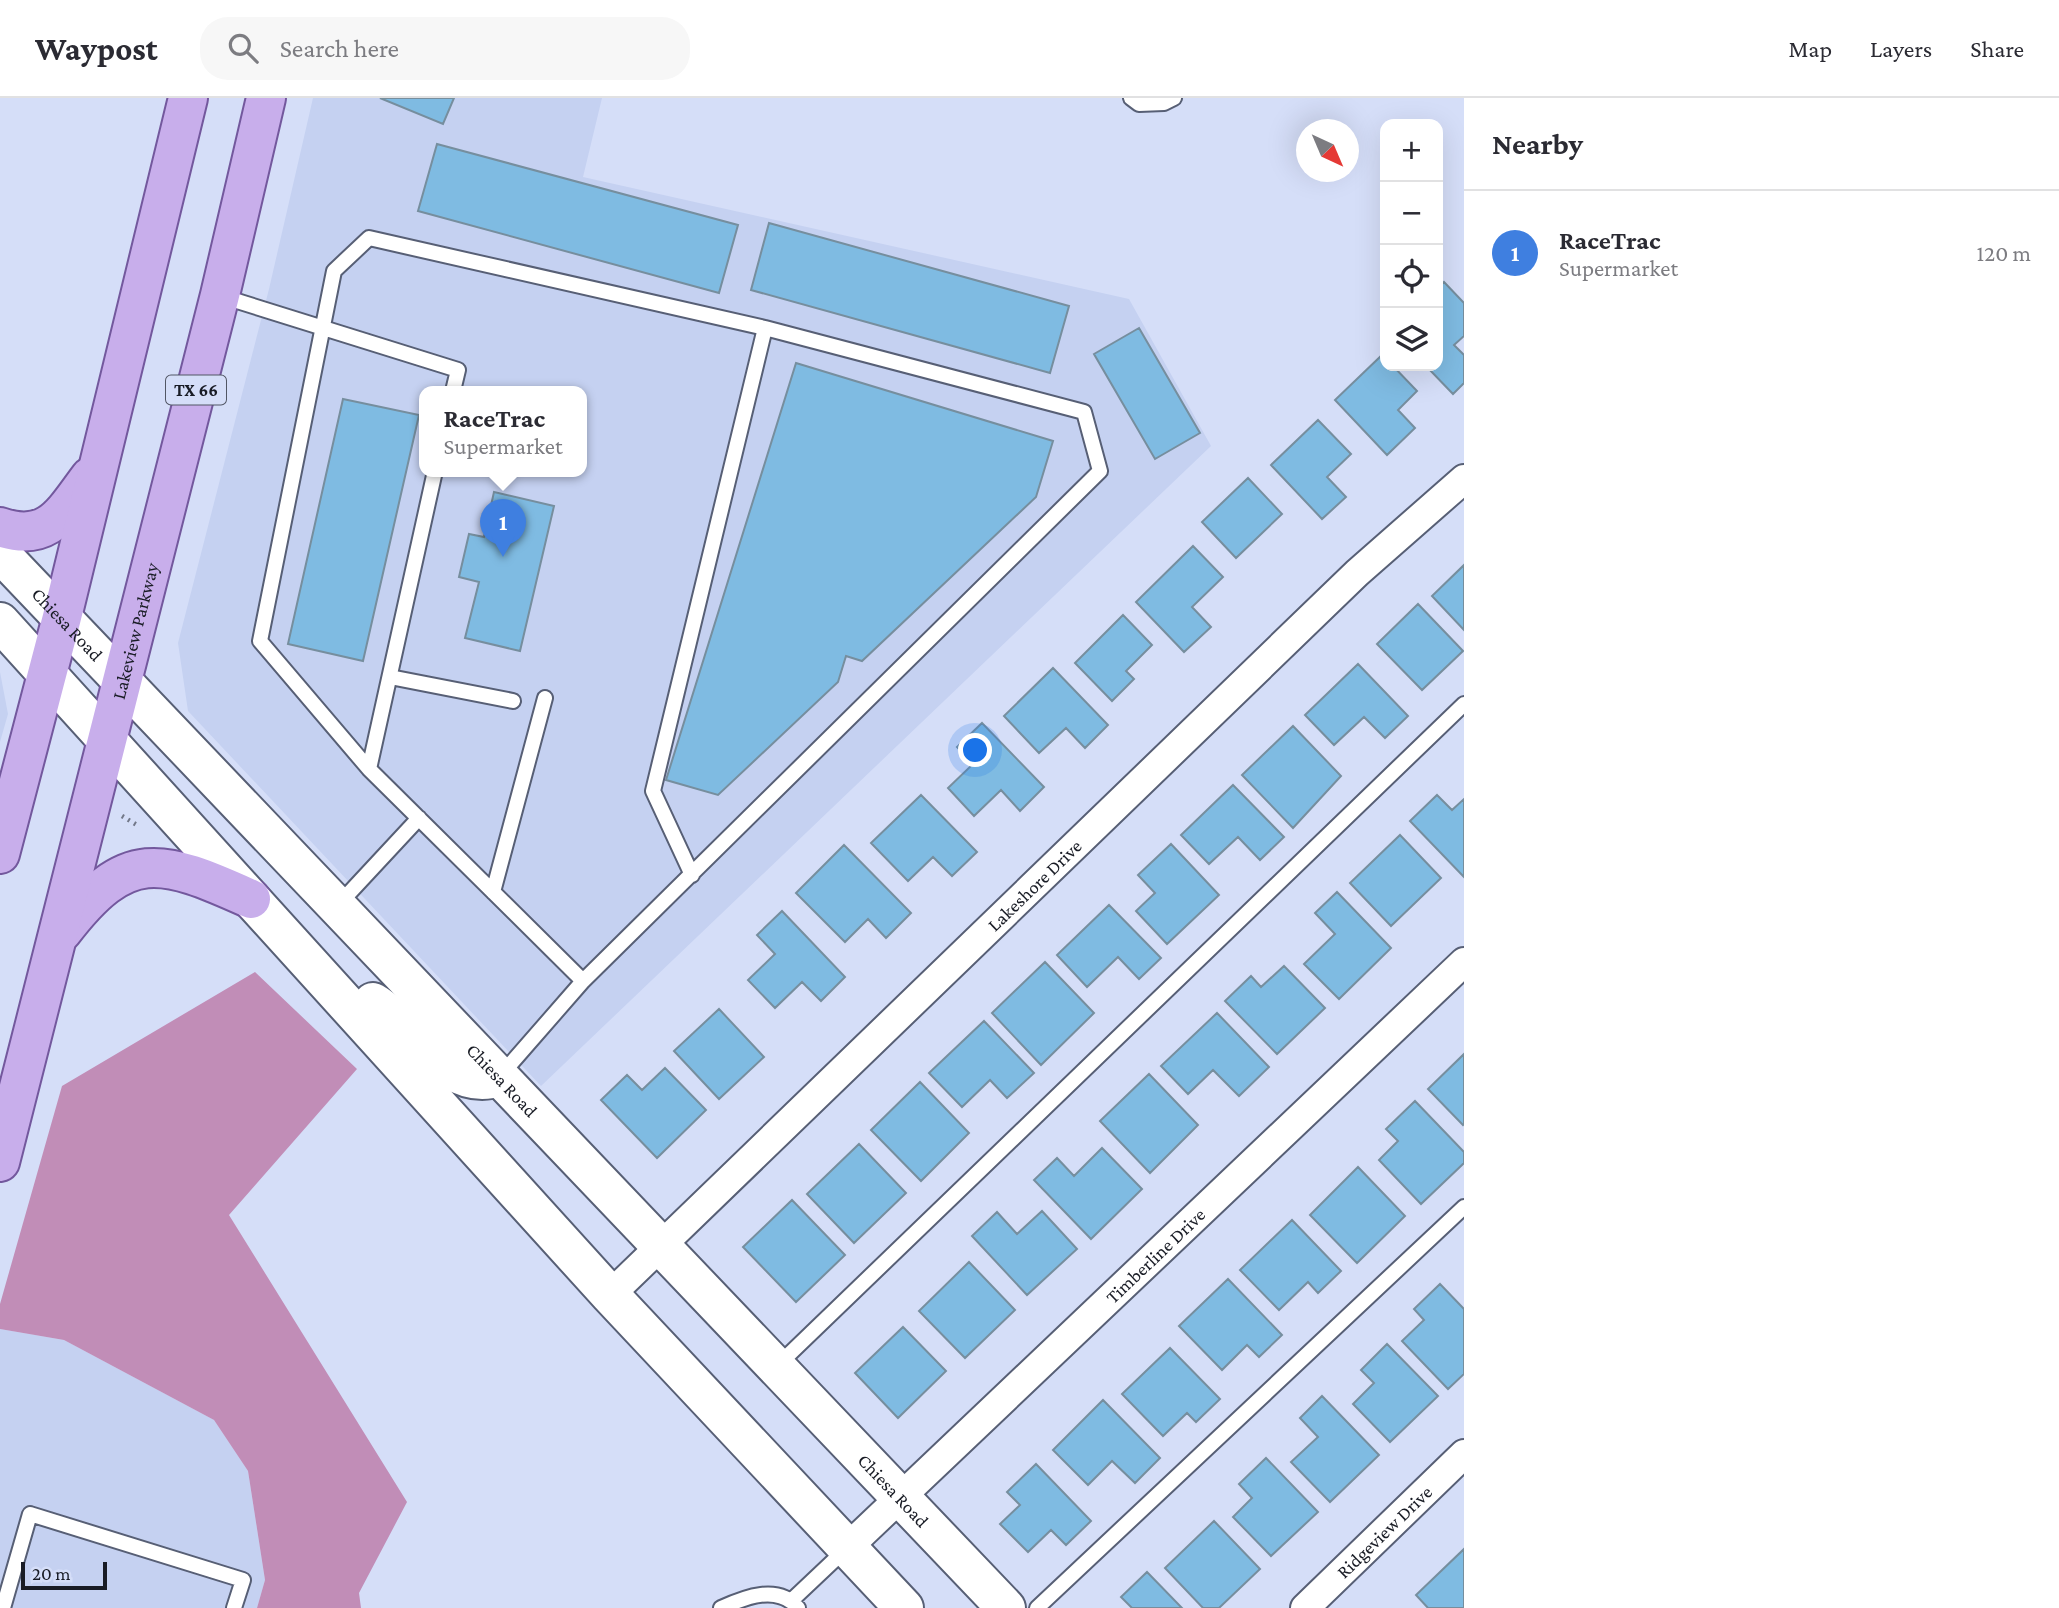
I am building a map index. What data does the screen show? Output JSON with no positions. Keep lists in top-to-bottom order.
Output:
{
  "streets": {
    "main road": ["TX 66", "Chiesa Road", "Lakeview Parkway"],
    "street": ["Lakeshore Drive", "Timberline Drive", "Ridgeview Drive"]
  },
  "crossings": [
    ["Chiesa Road", "Lakeview Parkway"],
    ["Chiesa Road", "Lakeshore Drive"],
    ["Chiesa Road", "Timberline Drive"]
  ],
  "scale_bar": "20 m",
  "north": "bottom right",
  "page": {
    "header": "Waypost",
    "search": "Search here",
    "nav": ["Map", "Layers", "Share"],
    "heading": "Nearby",
    "map_buttons": ["+", "−"],
    "list": [
      {
        "mark": "1",
        "name": "RaceTrac",
        "note": "Supermarket",
        "value": "120 m"
      }
    ],
    "popup": ["RaceTrac", "Supermarket"],
    "pins": "1",
    "scale": "20 m"
  }
}
